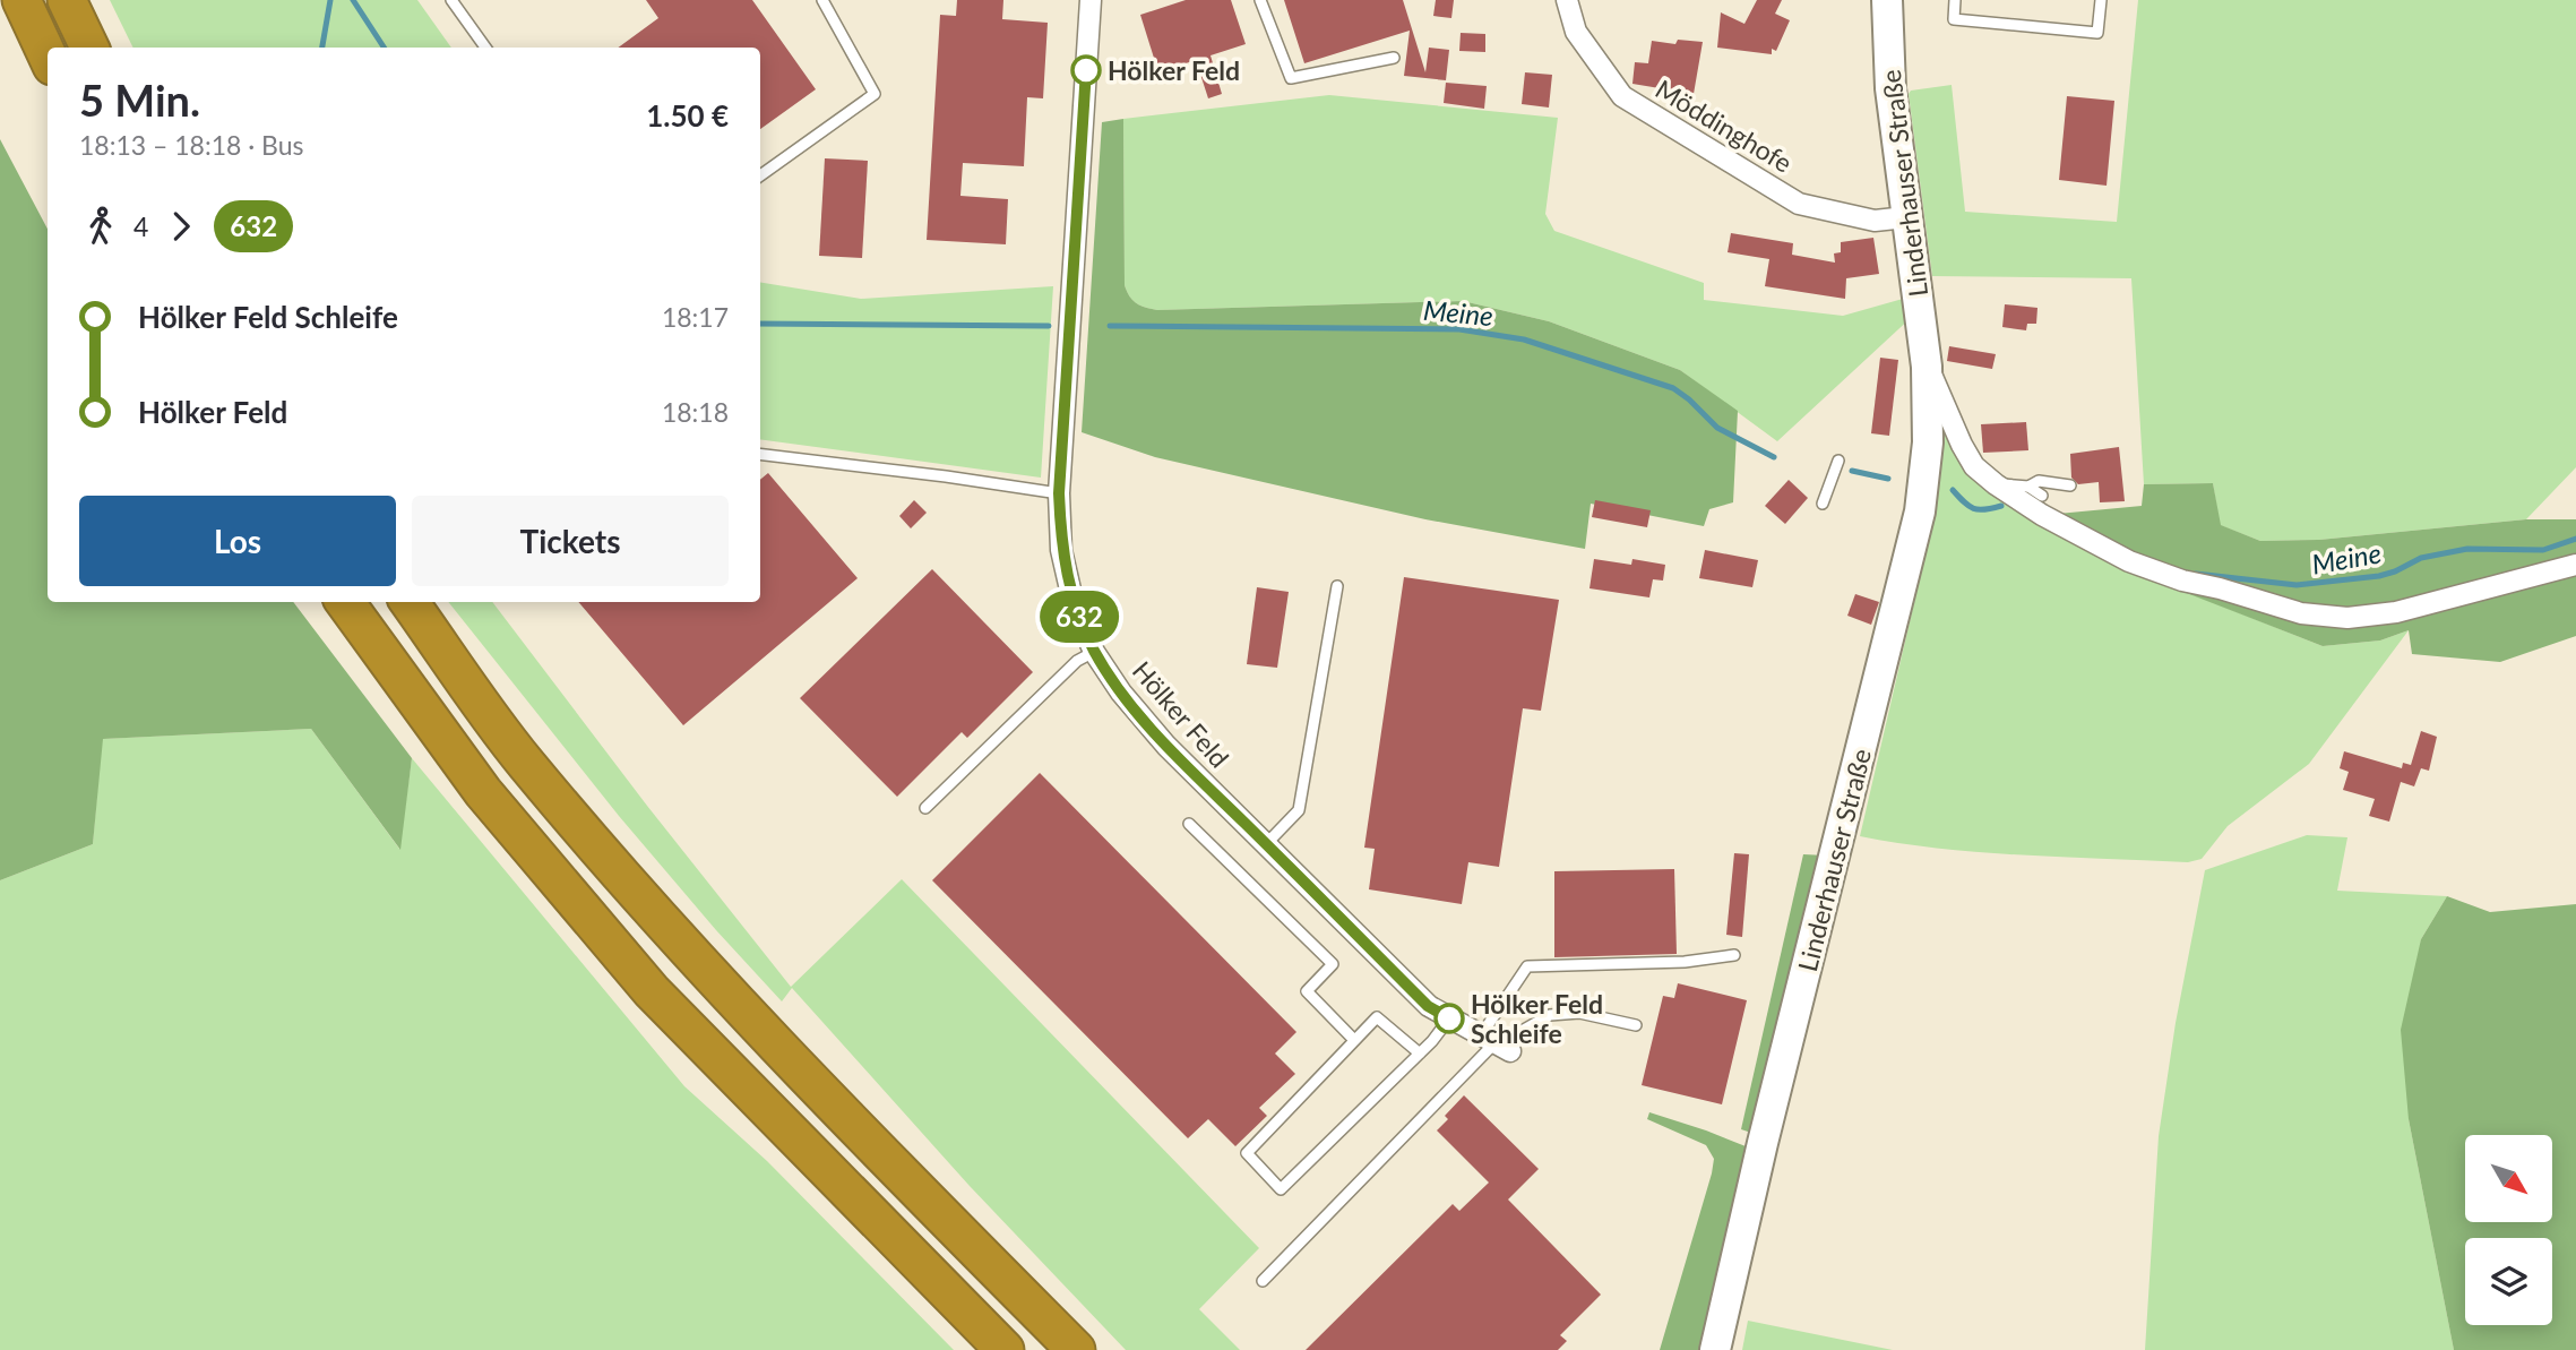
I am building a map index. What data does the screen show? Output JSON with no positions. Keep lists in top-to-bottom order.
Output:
{
  "streets": {
    "main road": ["Linderhauser Straße"],
    "street": ["Möddinghofe", "Hölker Feld"]
  },
  "crossings": [
    ["Möddinghofe", "Linderhauser Straße"]
  ],
  "water": ["Meine"],
  "places": ["Hölker Feld", "Hölker Feld Schleife"],
  "lines": ["bus line 632"],
  "north": "bottom right",
  "page": {
    "on_map": "632",
    "heading": ["5 Min.", "18:13 – 18:18 · Bus", "1.50 €"],
    "legs": ["4", "632"],
    "list": [
      {
        "name": "Hölker Feld Schleife",
        "value": "18:17"
      },
      {
        "name": "Hölker Feld",
        "value": "18:18"
      }
    ],
    "buttons": ["Los", "Tickets"]
  }
}
